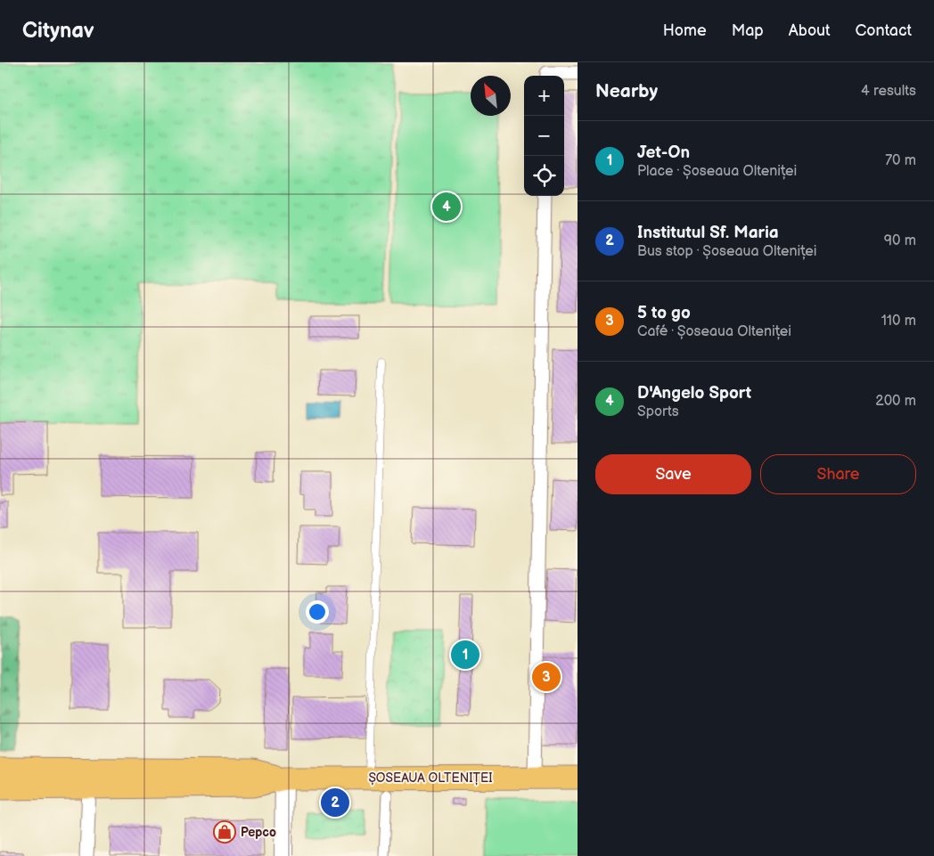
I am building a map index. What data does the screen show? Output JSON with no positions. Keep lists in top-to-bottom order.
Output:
{
  "streets": {
    "main road": ["ȘOSEAUA OLTENIȚEI"]
  },
  "places": {
    "shop": ["Pepco"]
  },
  "north": "top left",
  "page": {
    "header": "Citynav",
    "nav": [
      "Home",
      "Map",
      "About",
      "Contact"
    ],
    "heading": ["Nearby", "4 results"],
    "map_buttons": ["+", "−"],
    "list": [
      {
        "mark": "1",
        "name": "Jet-On",
        "note": "Place · Șoseaua Olteniței",
        "value": "70 m"
      },
      {
        "mark": "2",
        "name": "Institutul Sf. Maria",
        "note": "Bus stop · Șoseaua Olteniței",
        "value": "90 m"
      },
      {
        "mark": "3",
        "name": "5 to go",
        "note": "Café · Șoseaua Olteniței",
        "value": "110 m"
      },
      {
        "mark": "4",
        "name": "D'Angelo Sport",
        "note": "Sports",
        "value": "200 m"
      }
    ],
    "pins": [
      "4",
      "1",
      "3",
      "2"
    ],
    "buttons": ["Save", "Share"]
  }
}
